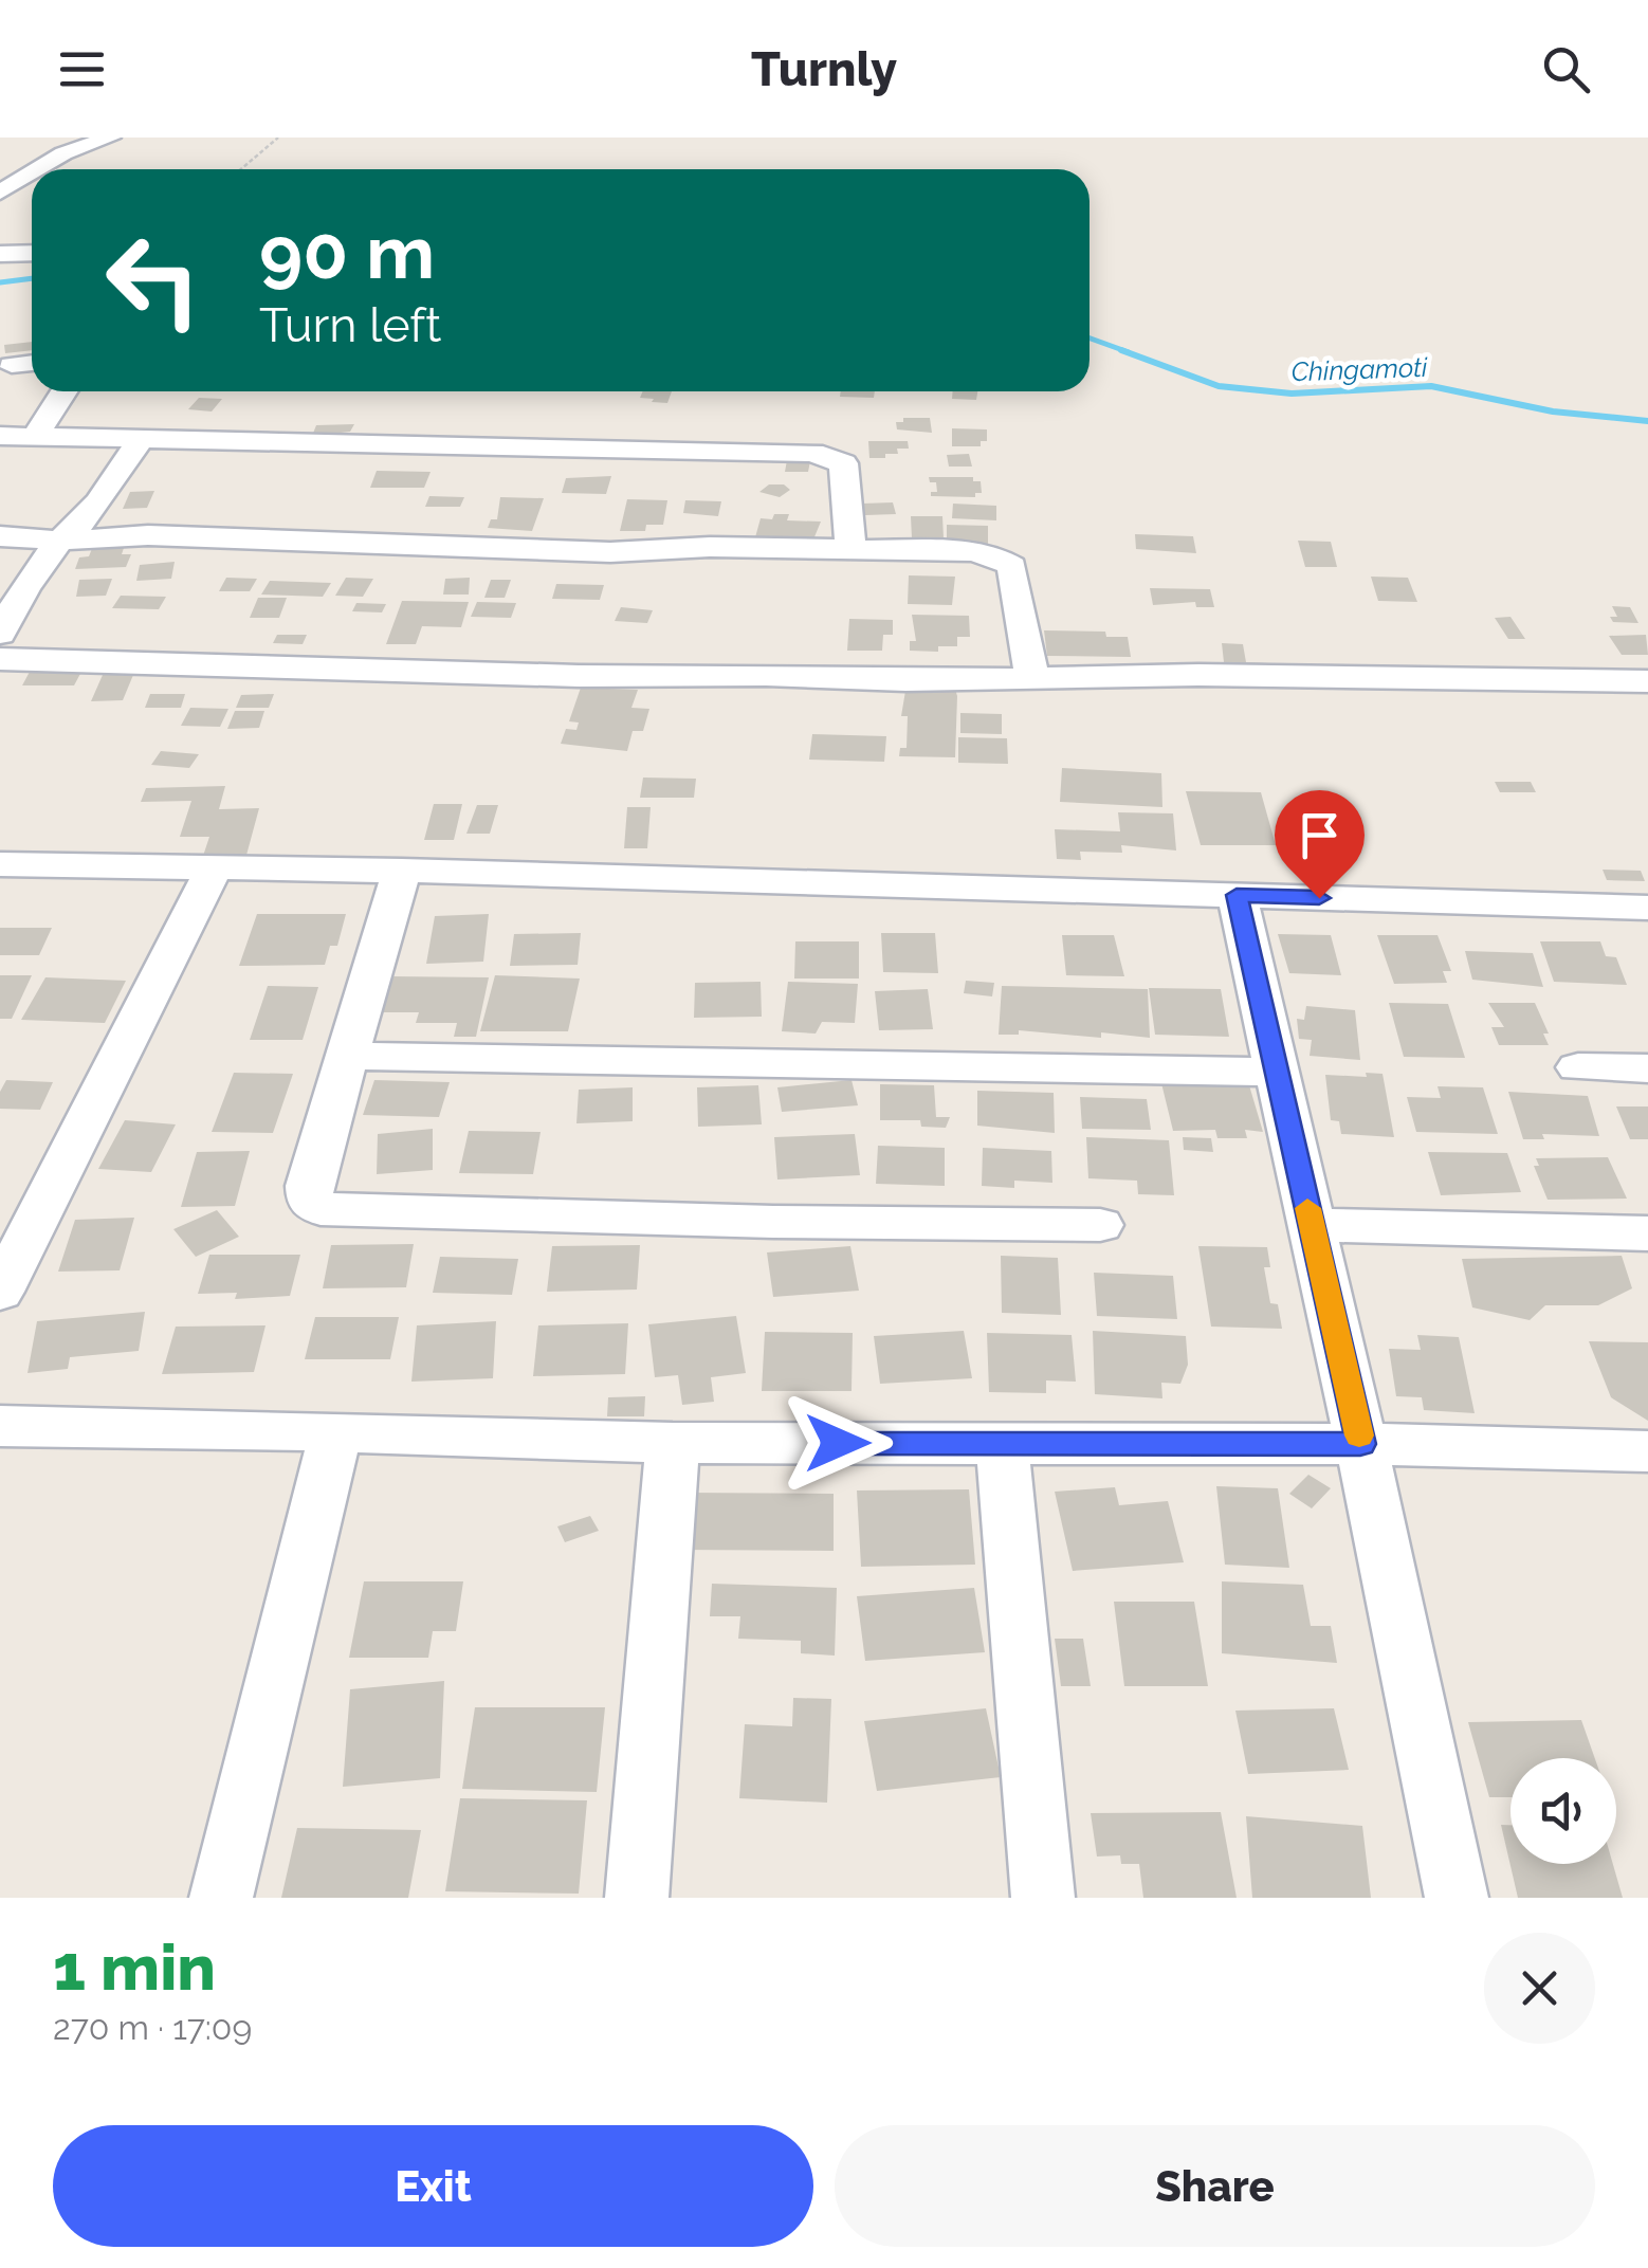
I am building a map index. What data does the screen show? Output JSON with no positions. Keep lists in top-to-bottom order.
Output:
{
  "water": ["Chingamoti"],
  "page": {
    "header": "Turnly",
    "turn": ["90 m", "Turn left"],
    "heading": ["1 min", "270 m · 17:09"],
    "buttons": ["Exit", "Share"]
  }
}
